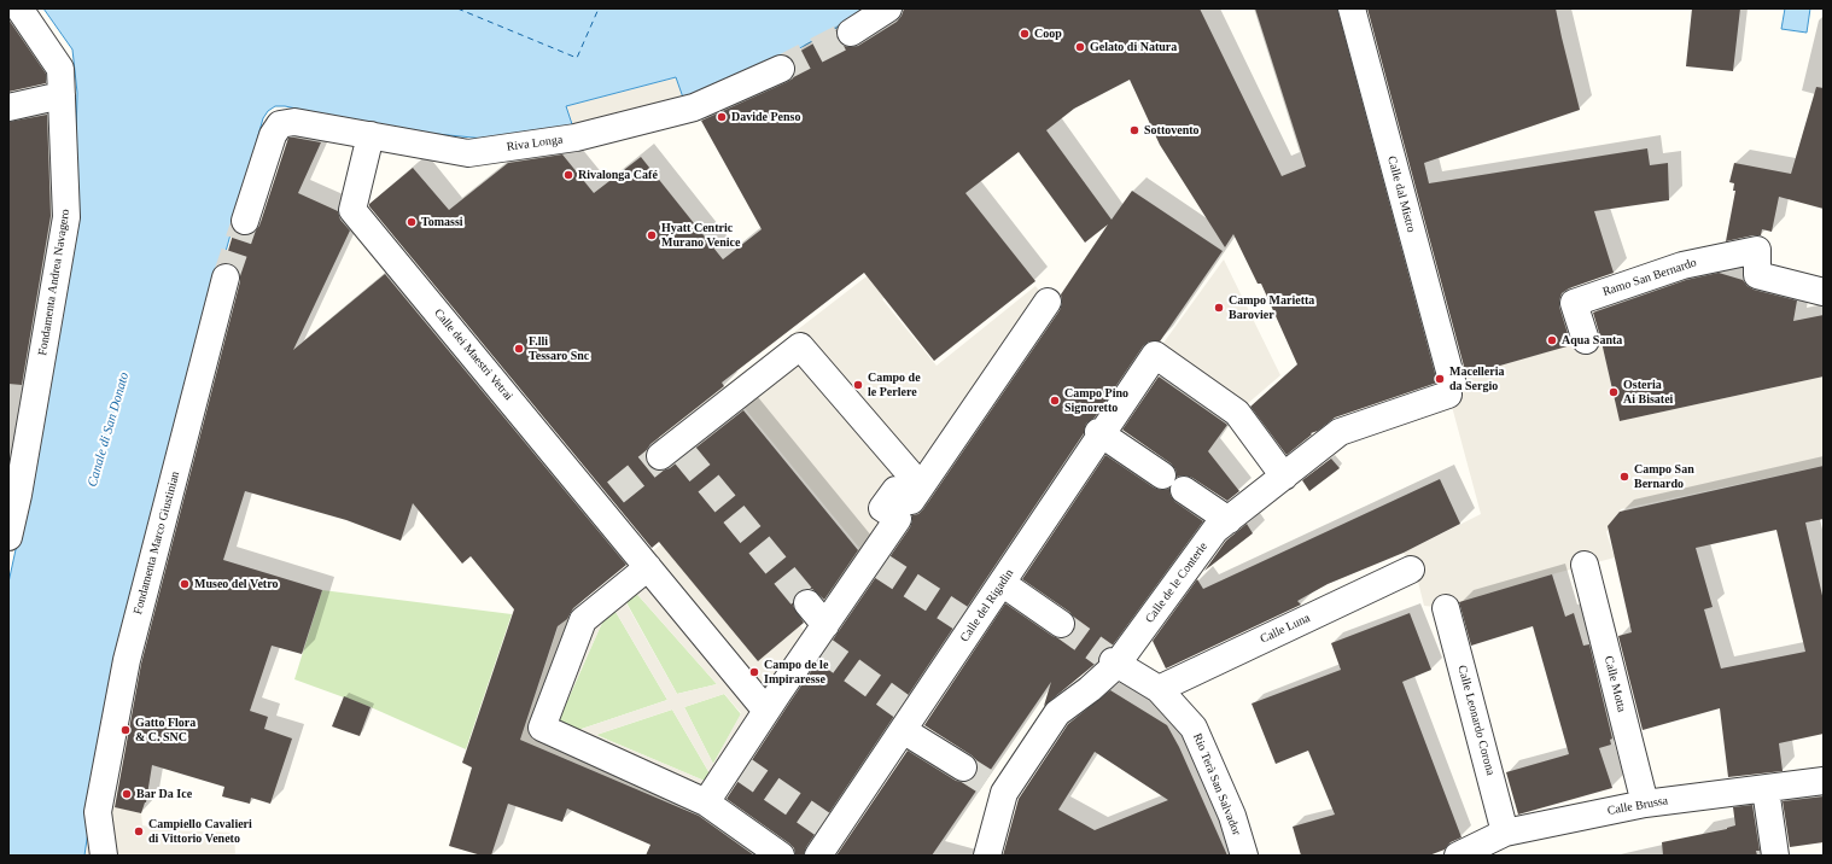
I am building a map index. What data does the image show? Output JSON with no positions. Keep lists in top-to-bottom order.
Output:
{
  "streets": {
    "street": [
      "Riva Longa",
      "Calle dal Mistro",
      "Ramo San Bernardo",
      "Fondamenta Andrea Navagero",
      "Calle dei Maestri Vetrai",
      "Fondamenta Marco Giustinian",
      "Calle de le Conterie",
      "Calle del Rigadin",
      "Calle Luna",
      "Calle Motta",
      "Calle Leonardo Corona",
      "Rio Terà San Salvador",
      "Calle Brussa"
    ]
  },
  "crossings": [
    ["Riva Longa", "Calle dei Maestri Vetrai"],
    ["Calle dal Mistro", "Calle de le Conterie"],
    ["Calle de le Conterie", "Calle del Rigadin"],
    ["Calle de le Conterie", "Rio Terà San Salvador"],
    ["Calle Luna", "Rio Terà San Salvador"],
    ["Calle Motta", "Calle Brussa"],
    ["Calle Leonardo Corona", "Calle Brussa"]
  ],
  "water": ["Canale di San Donato"],
  "places": [
    "Coop",
    "Gelato di Natura",
    "Davide Penso",
    "Sottovento",
    "Rivalonga Café",
    "Tomassi",
    "Hyatt Centric Murano Venice",
    "Campo Marietta Barovier",
    "Aqua Santa",
    "F.lli Tessaro Snc",
    "Macelleria da Sergio",
    "Campo de le Perlere",
    "Osteria Ai Bisatei",
    "Campo Pino Signoretto",
    "Campo San Bernardo",
    "Museo del Vetro",
    "Campo de le Impiraresse",
    "Gatto Flora & C. SNC",
    "Bar Da Ice",
    "Campiello Cavalieri di Vittorio Veneto"
  ]
}
